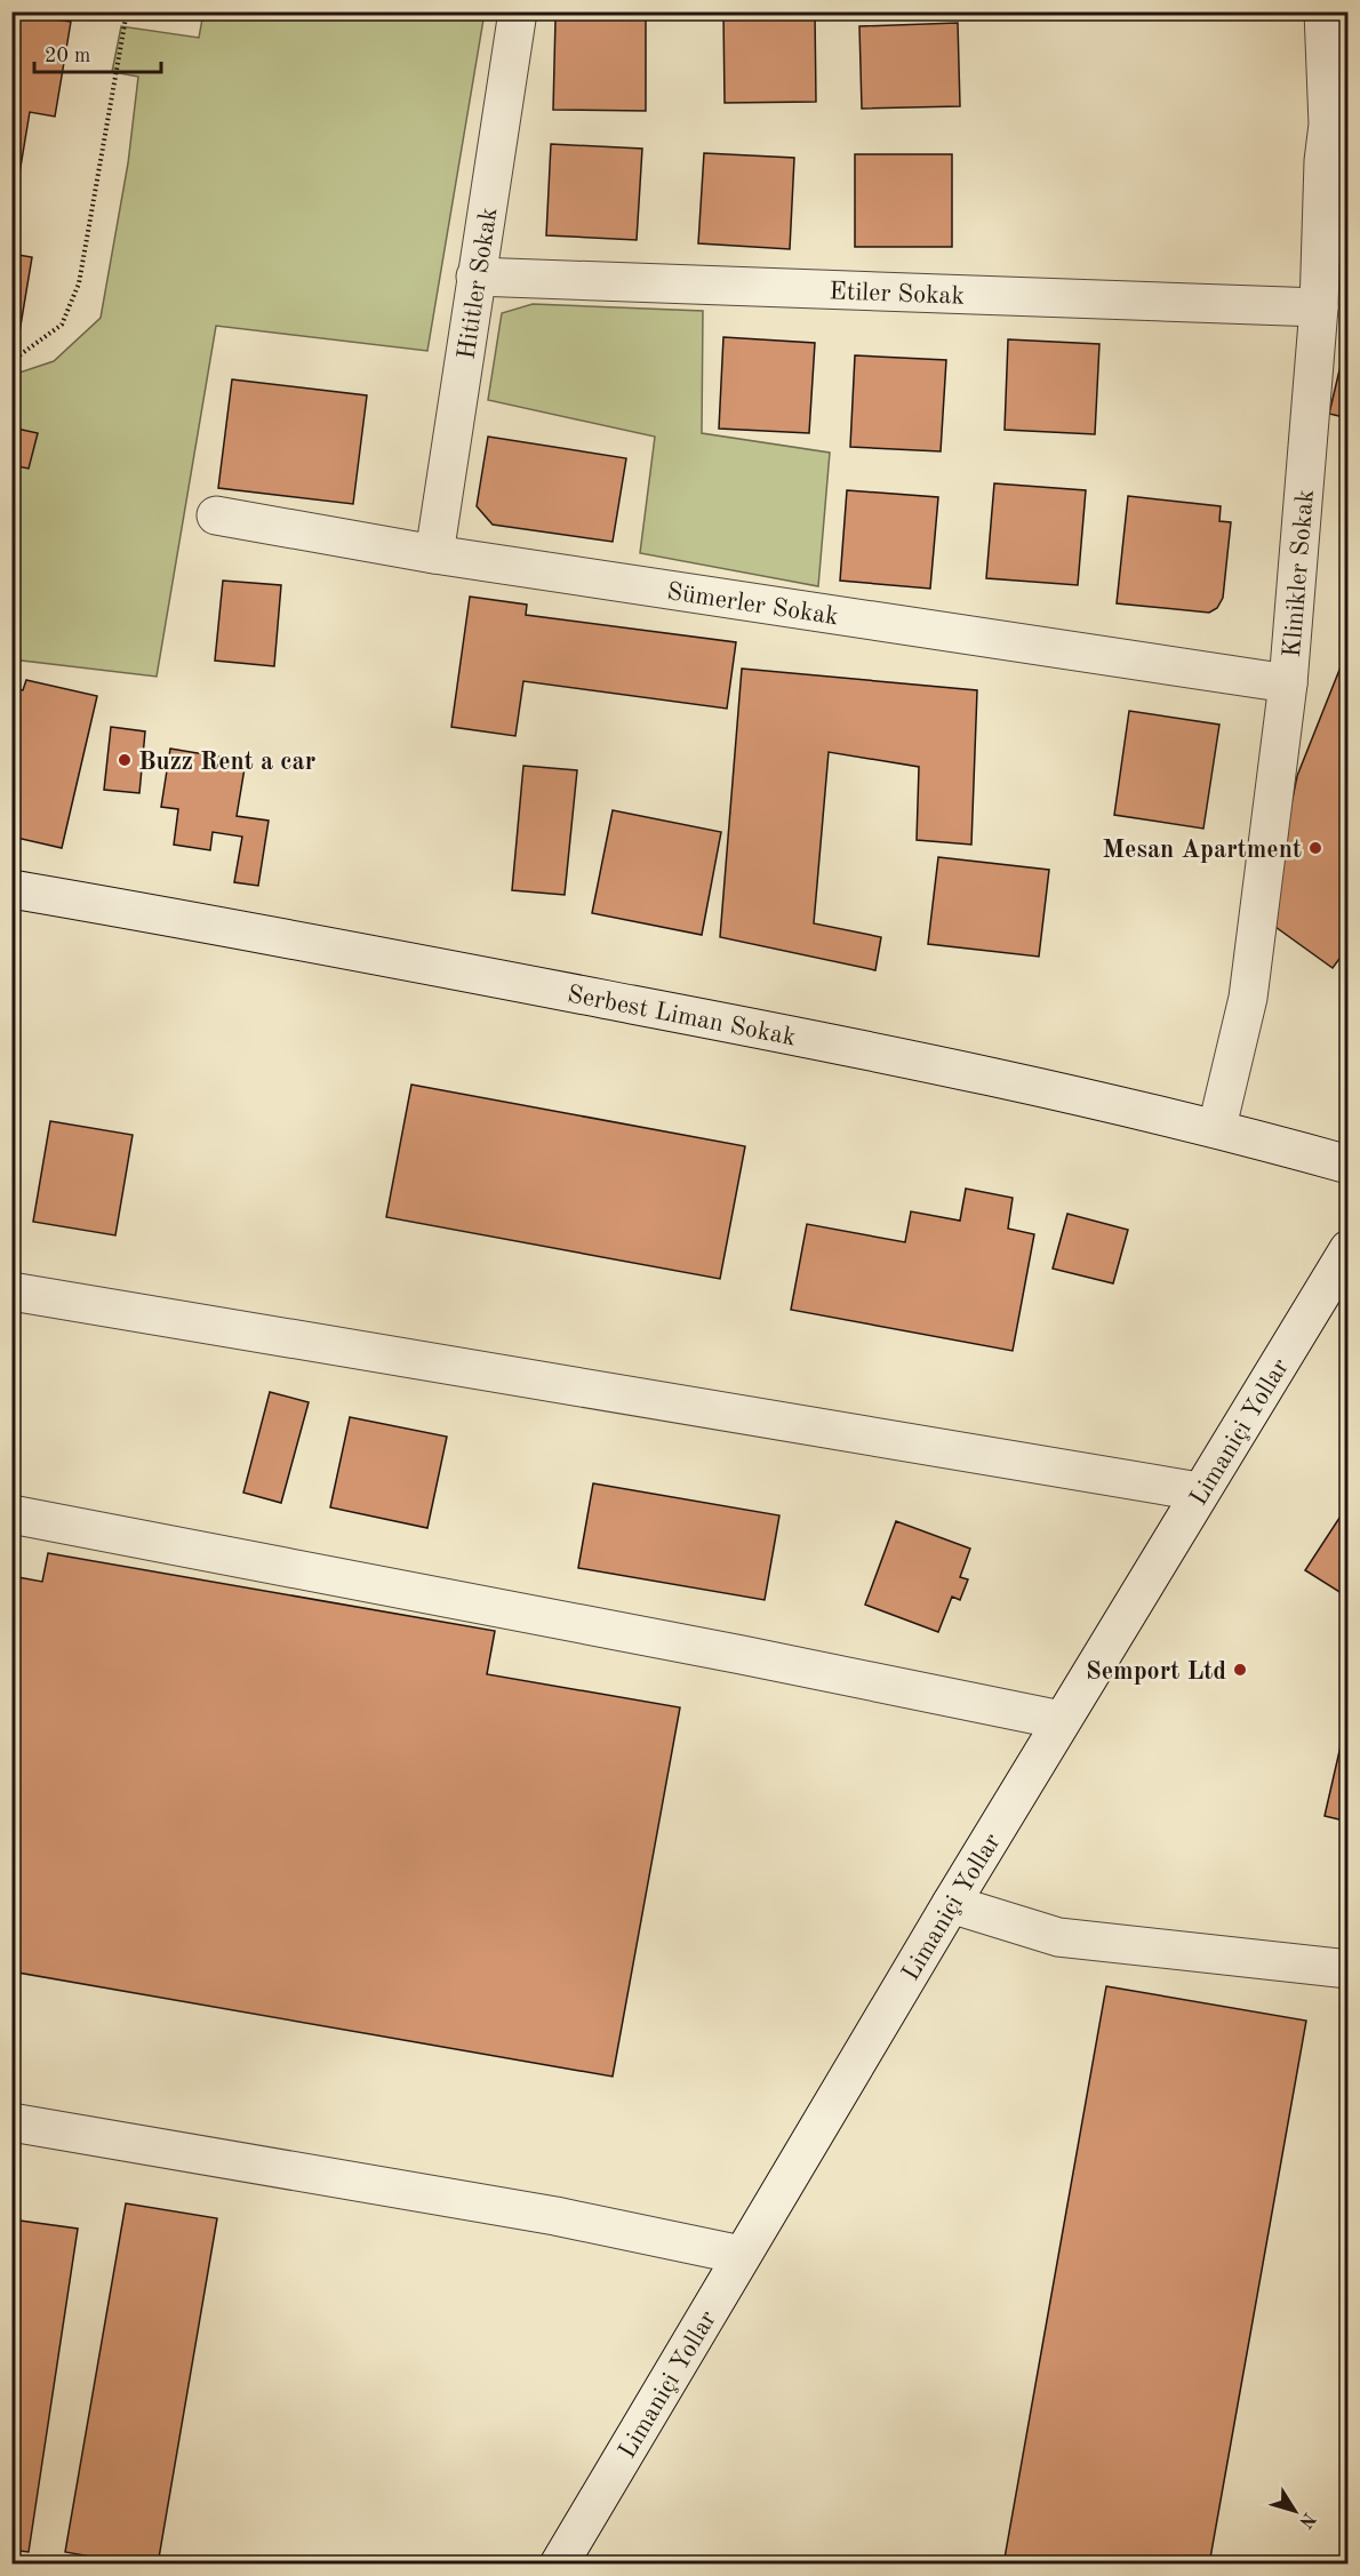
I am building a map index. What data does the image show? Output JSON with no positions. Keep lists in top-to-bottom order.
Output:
{
  "streets": {
    "street": [
      "Hititler Sokak",
      "Etiler Sokak",
      "Klinikler Sokak",
      "Sümerler Sokak",
      "Serbest Liman Sokak",
      "Limaniçi Yollar"
    ]
  },
  "crossings": [
    ["Hititler Sokak", "Etiler Sokak"],
    ["Hititler Sokak", "Sümerler Sokak"],
    ["Etiler Sokak", "Klinikler Sokak"],
    ["Klinikler Sokak", "Sümerler Sokak"],
    ["Klinikler Sokak", "Serbest Liman Sokak"]
  ],
  "places": ["Buzz Rent a car", "Mesan Apartment", "Semport Ltd"],
  "scale_bar": "20 m",
  "north": "bottom right"
}
